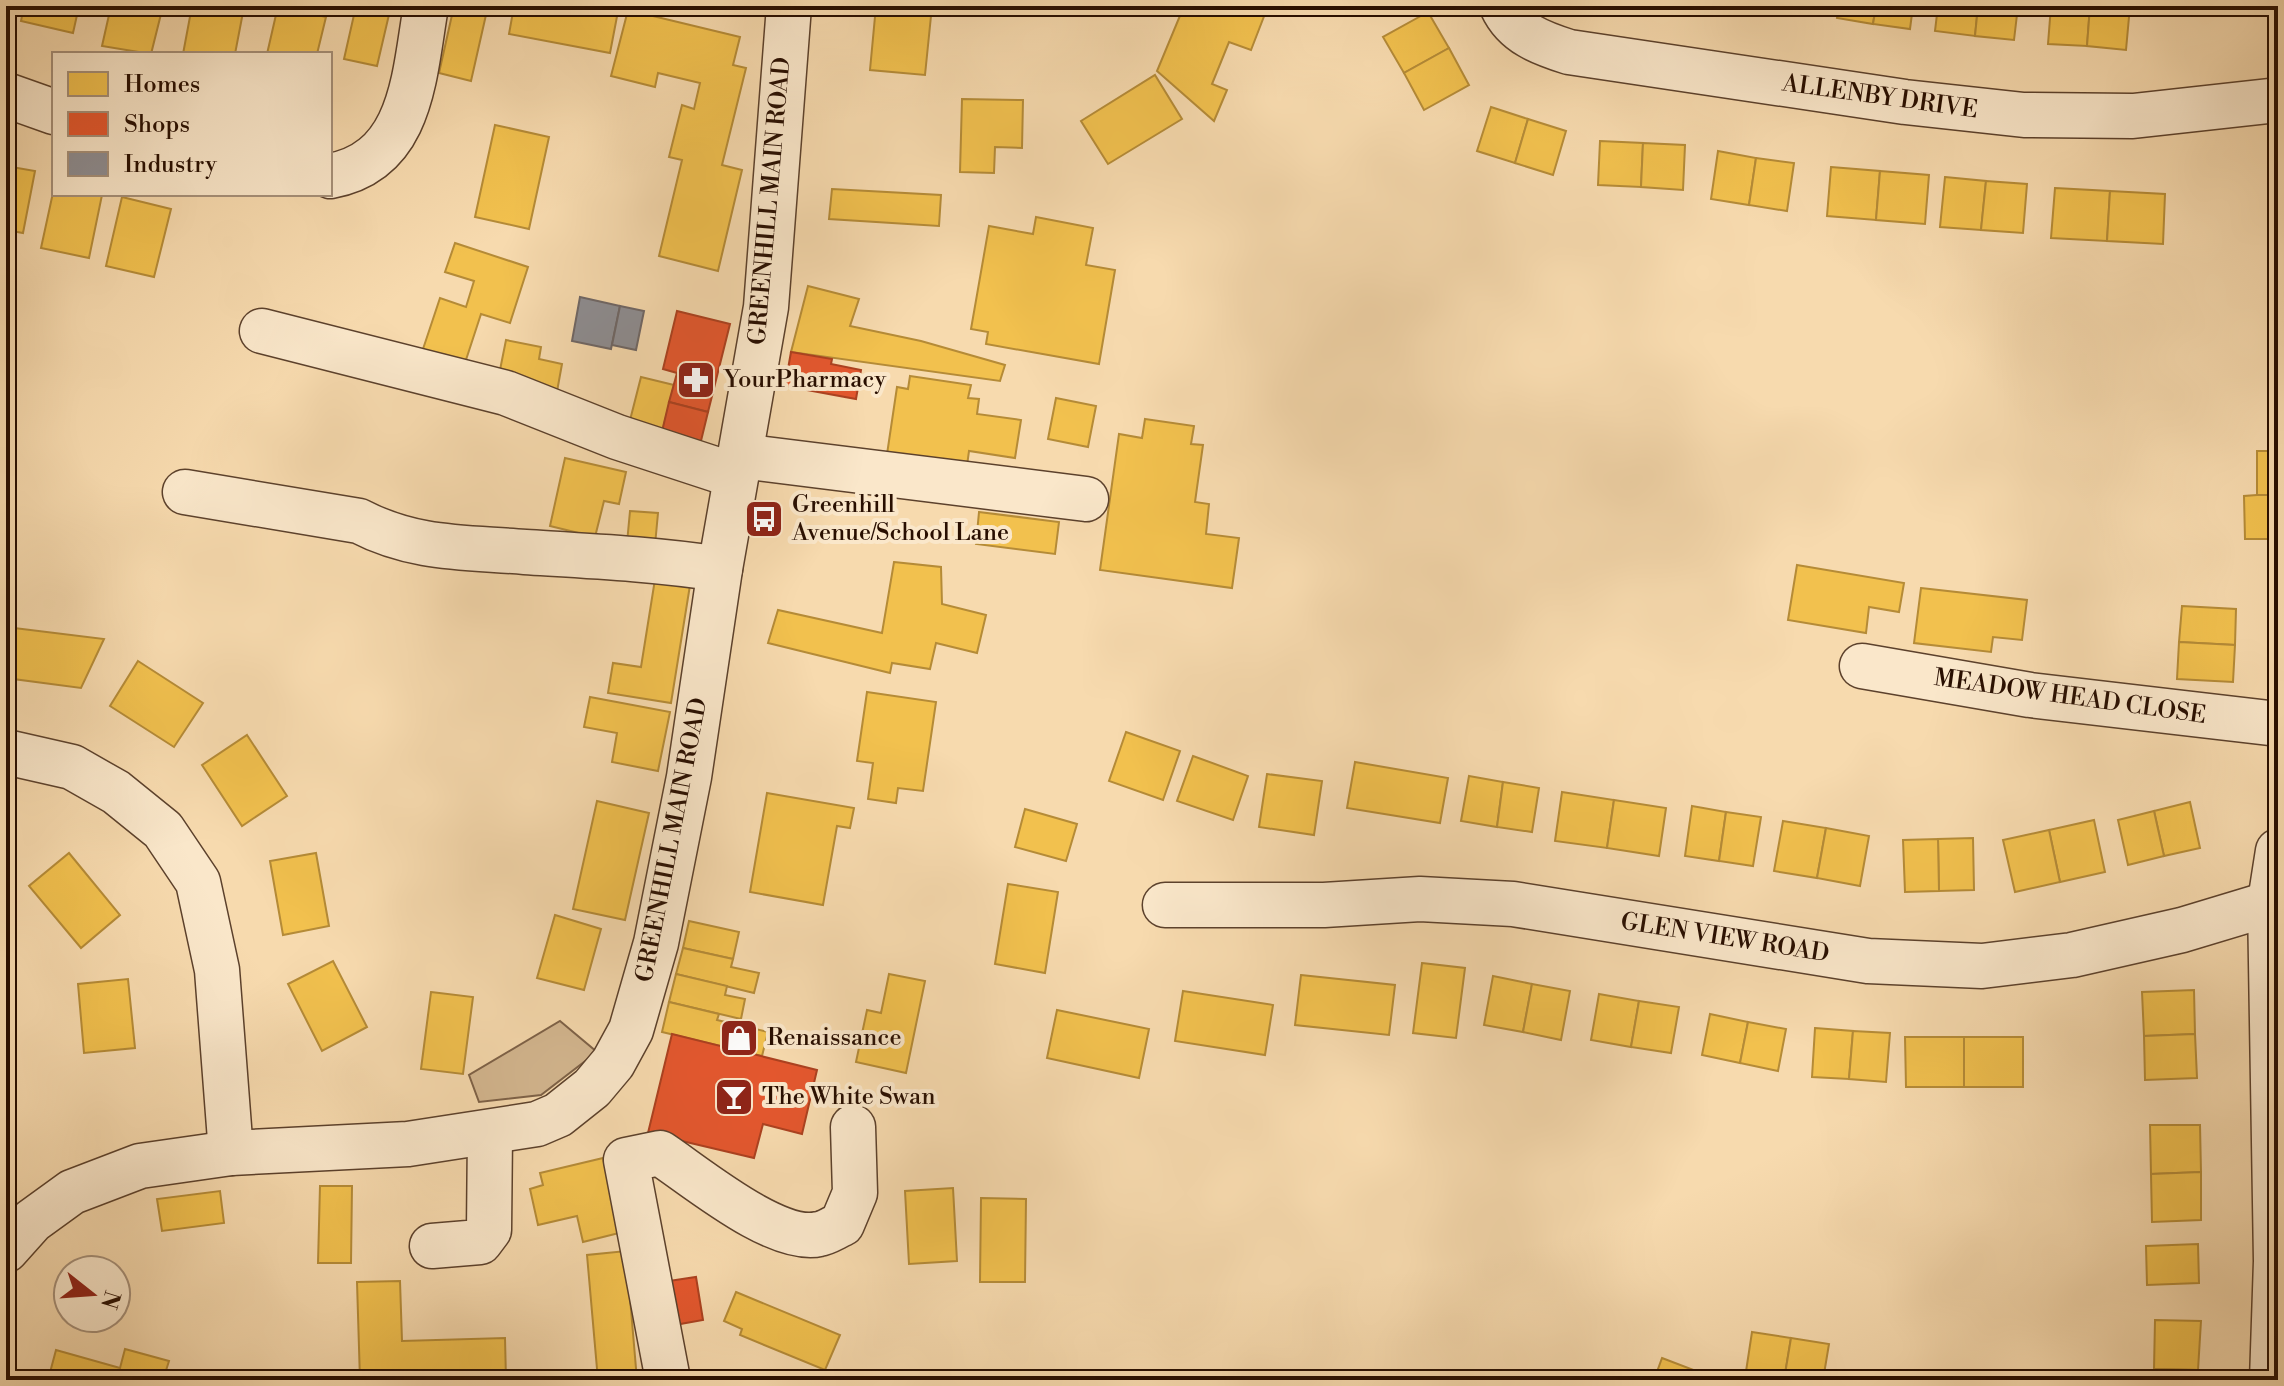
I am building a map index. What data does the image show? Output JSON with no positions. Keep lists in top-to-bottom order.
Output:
{
  "streets": {
    "street": [
      "ALLENBY DRIVE",
      "GREENHILL MAIN ROAD",
      "MEADOW HEAD CLOSE",
      "GLEN VIEW ROAD"
    ]
  },
  "places": {
    "pharmacy": ["YourPharmacy"],
    "bus stop": ["Greenhill Avenue/School Lane"],
    "shop": ["Renaissance"],
    "bar": ["The White Swan"]
  },
  "legend": ["Homes", "Shops", "Industry"],
  "north": "right"
}
